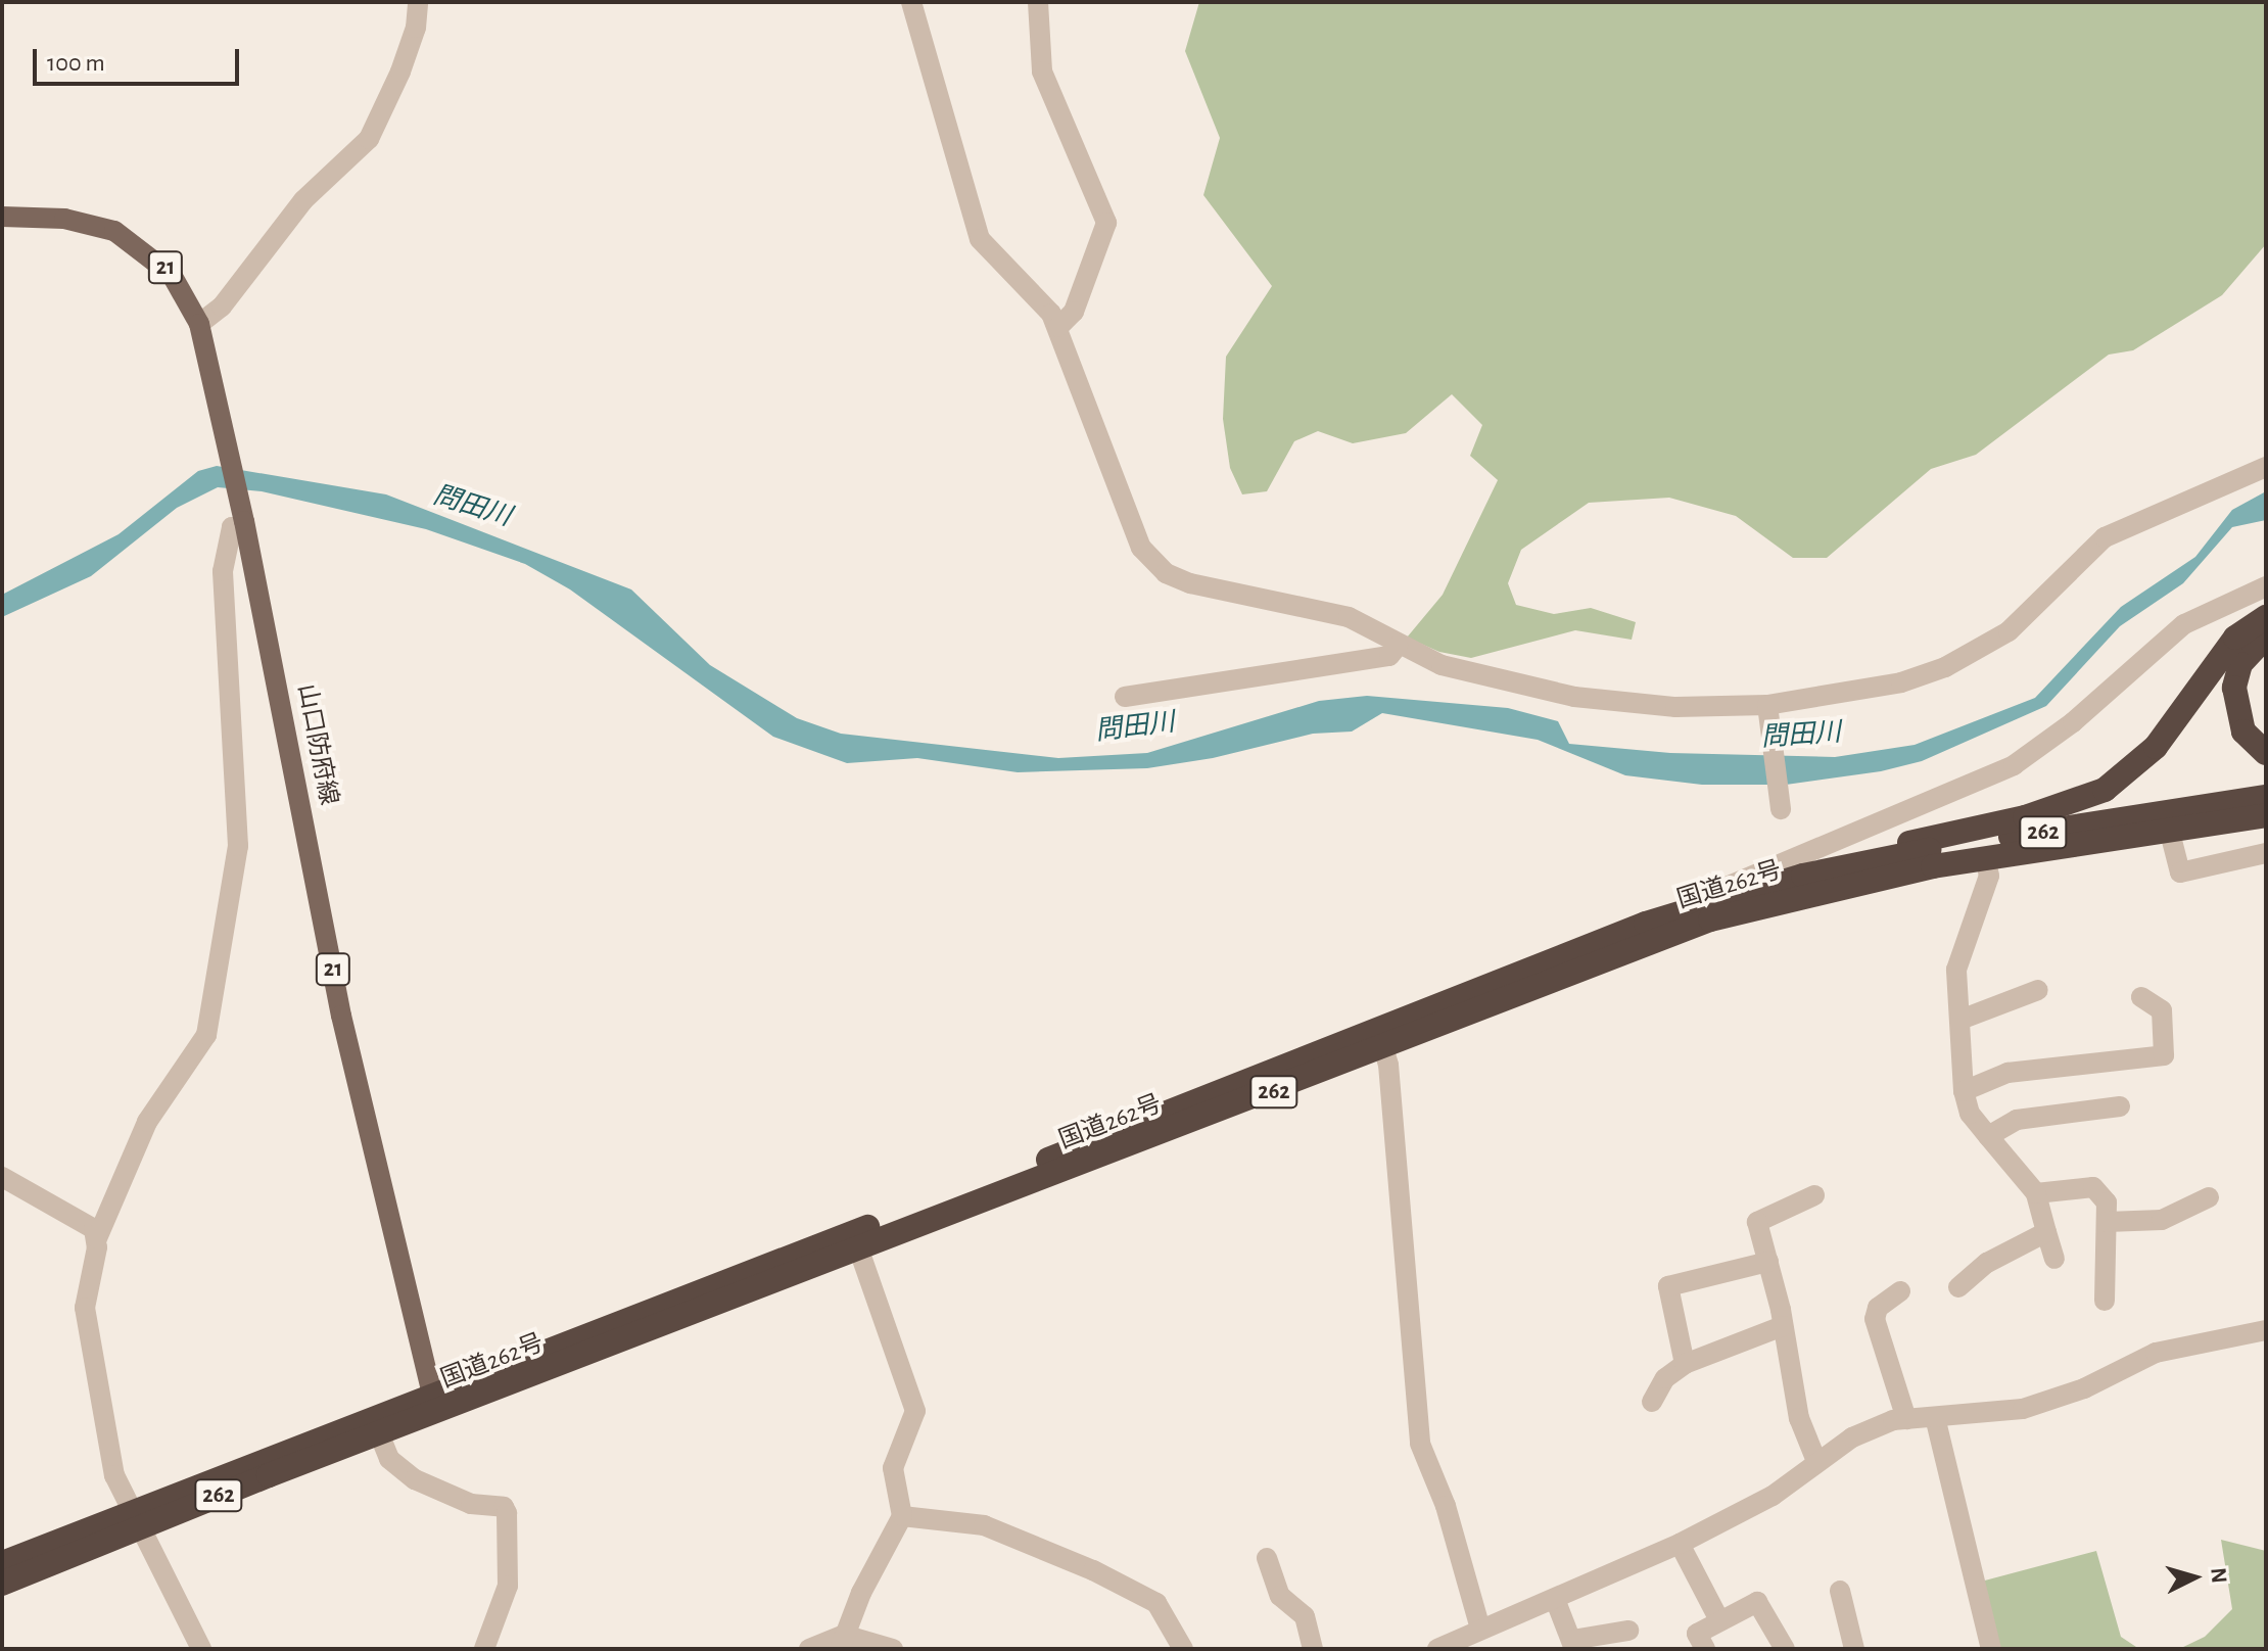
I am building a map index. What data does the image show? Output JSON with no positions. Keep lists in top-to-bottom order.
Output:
{
  "streets": {
    "highway": ["262", "国道262号"],
    "main road": ["21", "山口防府線"]
  },
  "crossings": [
    ["山口防府線", "国道262号"]
  ],
  "water": ["問田川"],
  "scale_bar": "100 m",
  "north": "right"
}
